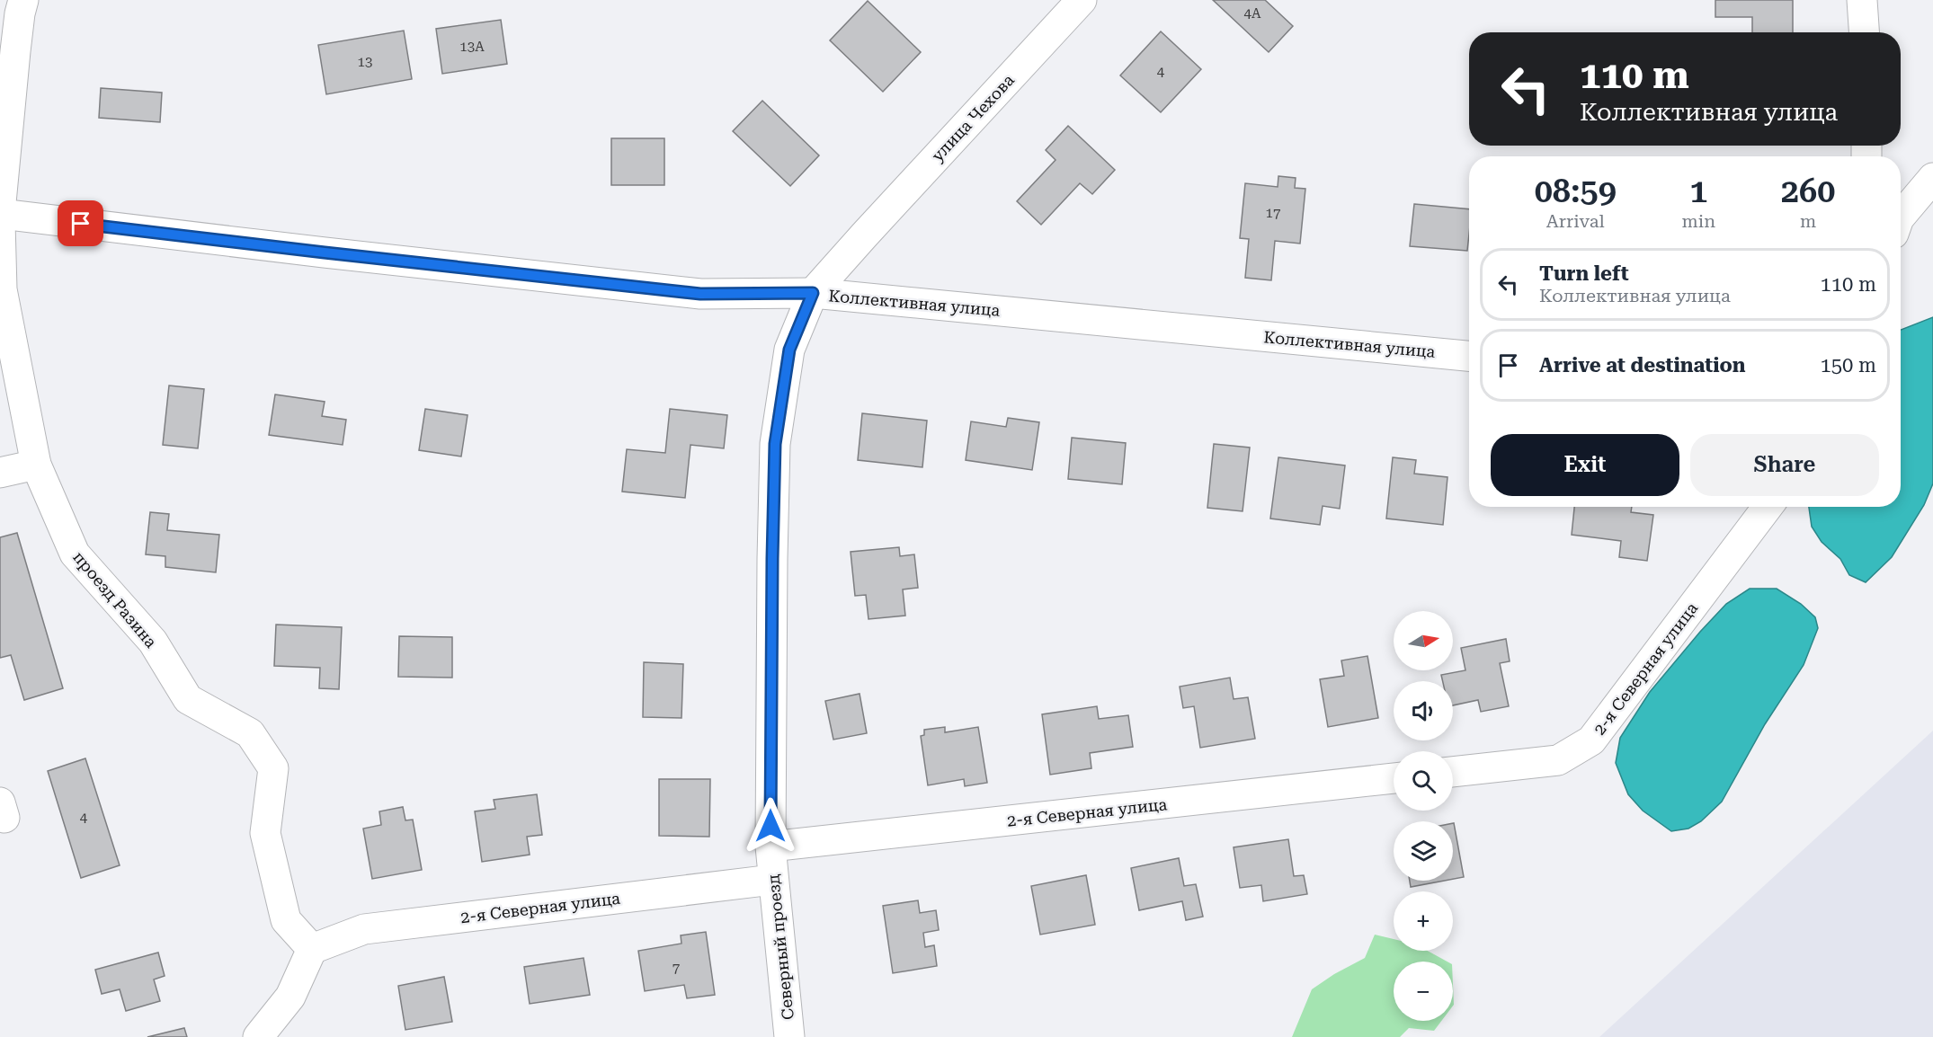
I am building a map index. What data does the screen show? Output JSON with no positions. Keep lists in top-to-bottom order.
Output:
{
  "streets": {
    "street": [
      "улица Чехова",
      "Коллективная улица",
      "проезд Разина",
      "2-я Северная улица",
      "Северный проезд"
    ]
  },
  "crossings": [
    ["улица Чехова", "Северный проезд"],
    ["Коллективная улица", "Северный проезд"],
    ["проезд Разина", "2-я Северная улица"],
    ["2-я Северная улица", "Северный проезд"]
  ],
  "house_numbers": [
    "4А",
    "13А",
    "13",
    "4",
    "17",
    "4",
    "7"
  ],
  "north": "right",
  "page": {
    "turn": ["110 m", "Коллективная улица"],
    "eta": [
      "08:59",
      "Arrival",
      "1",
      "min",
      "260",
      "m"
    ],
    "list": [
      {
        "name": "Turn left",
        "note": "Коллективная улица",
        "value": "110 m"
      },
      {
        "name": "Arrive at destination",
        "value": "150 m"
      }
    ],
    "buttons": ["Exit", "Share"],
    "map_buttons": ["+", "−"]
  }
}
